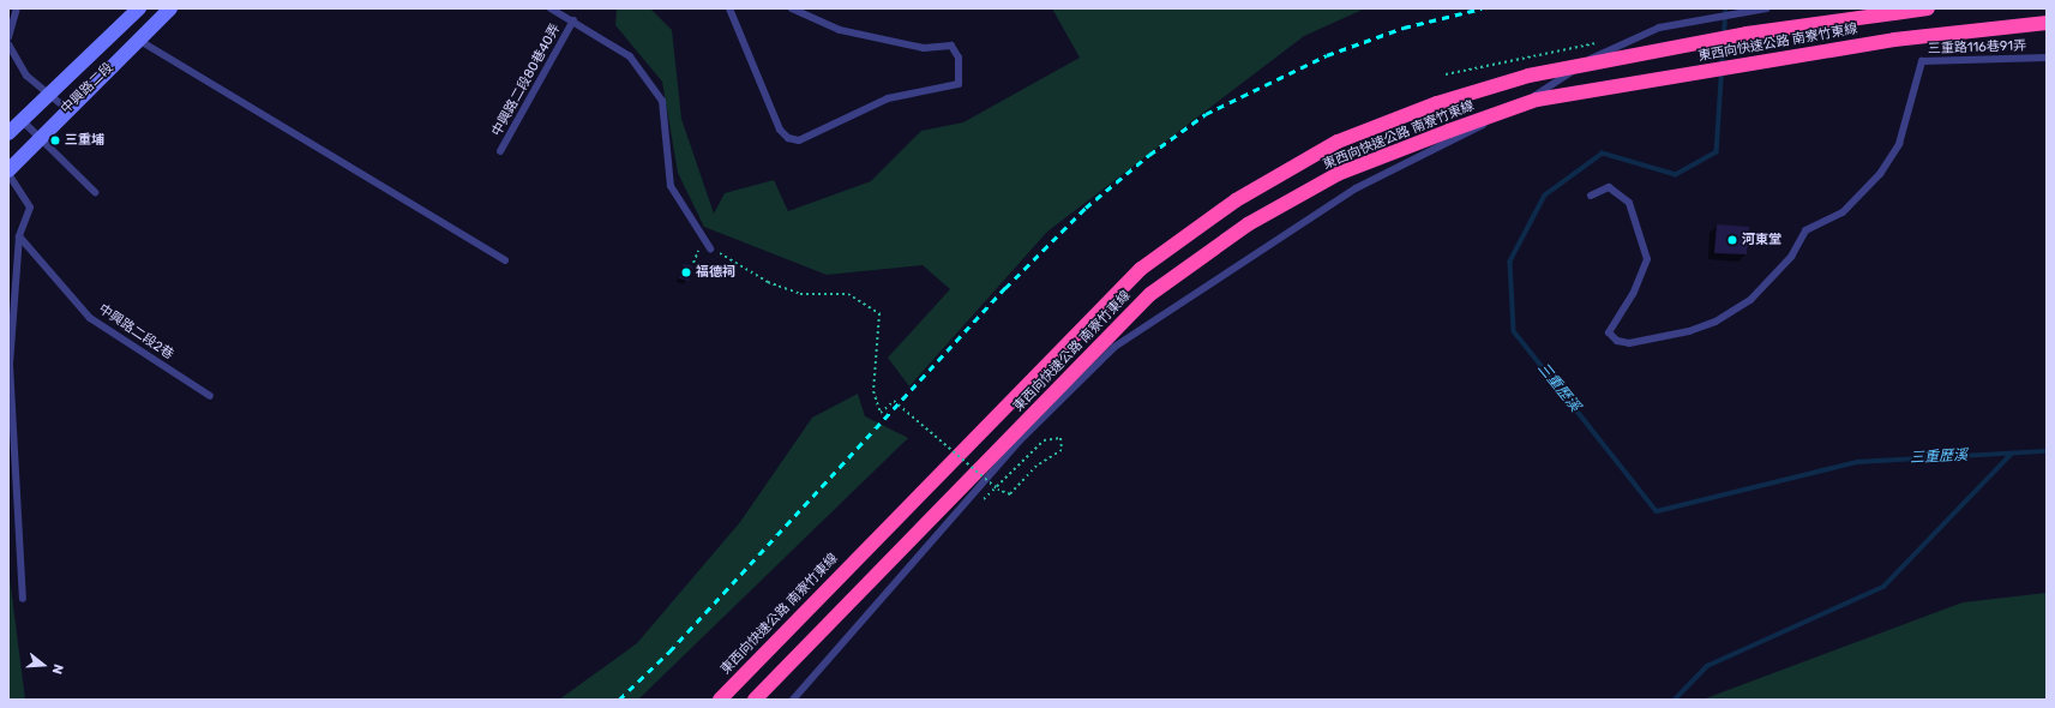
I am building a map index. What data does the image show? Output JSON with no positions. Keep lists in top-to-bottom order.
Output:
{
  "streets": {
    "highway": ["東西向快速公路 南寮竹東線"],
    "main road": ["中興路二段"],
    "lane": ["三重路116巷91弄", "中興路二段80巷40弄", "中興路二段2巷"]
  },
  "water": ["三重歷溪"],
  "places": ["三重埔", "河東堂", "福德祠"],
  "north": "right"
}
